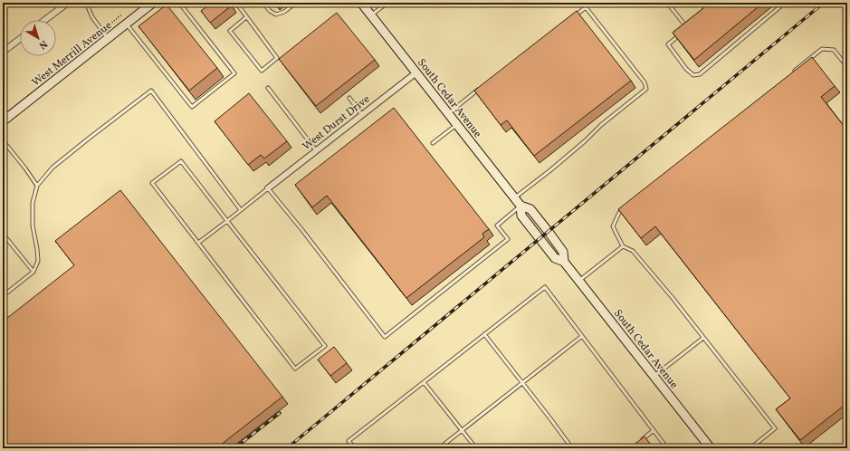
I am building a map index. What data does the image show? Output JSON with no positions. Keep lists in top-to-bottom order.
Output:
{
  "streets": {
    "main road": ["West Merrill Avenue", "South Cedar Avenue"],
    "street": ["West Durst Drive"]
  },
  "crossings": [
    ["South Cedar Avenue", "West Durst Drive"]
  ],
  "north": "bottom right"
}
